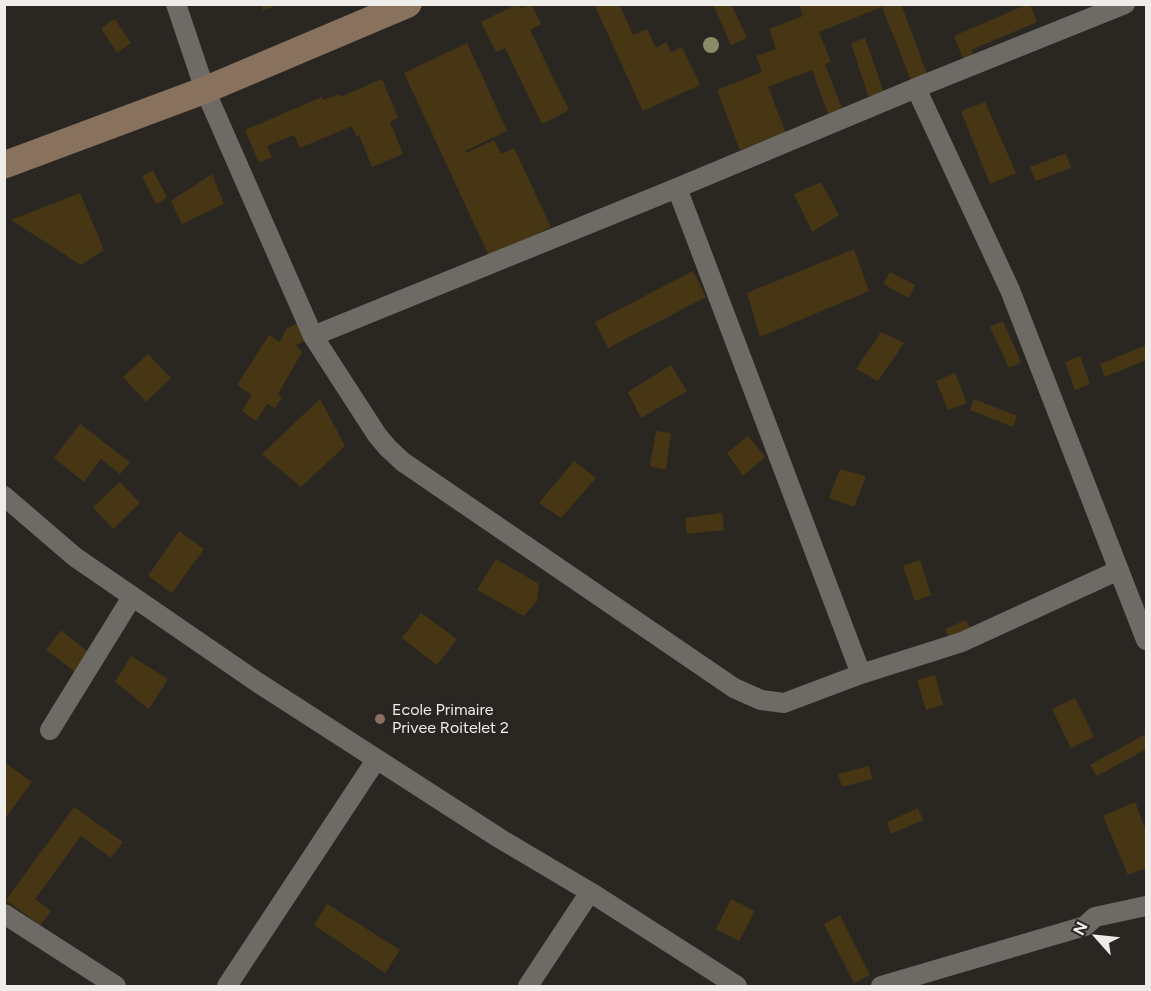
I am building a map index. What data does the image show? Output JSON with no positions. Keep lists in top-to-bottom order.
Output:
{
  "places": ["Ecole Primaire Privee Roitelet 2"],
  "north": "top left"
}
